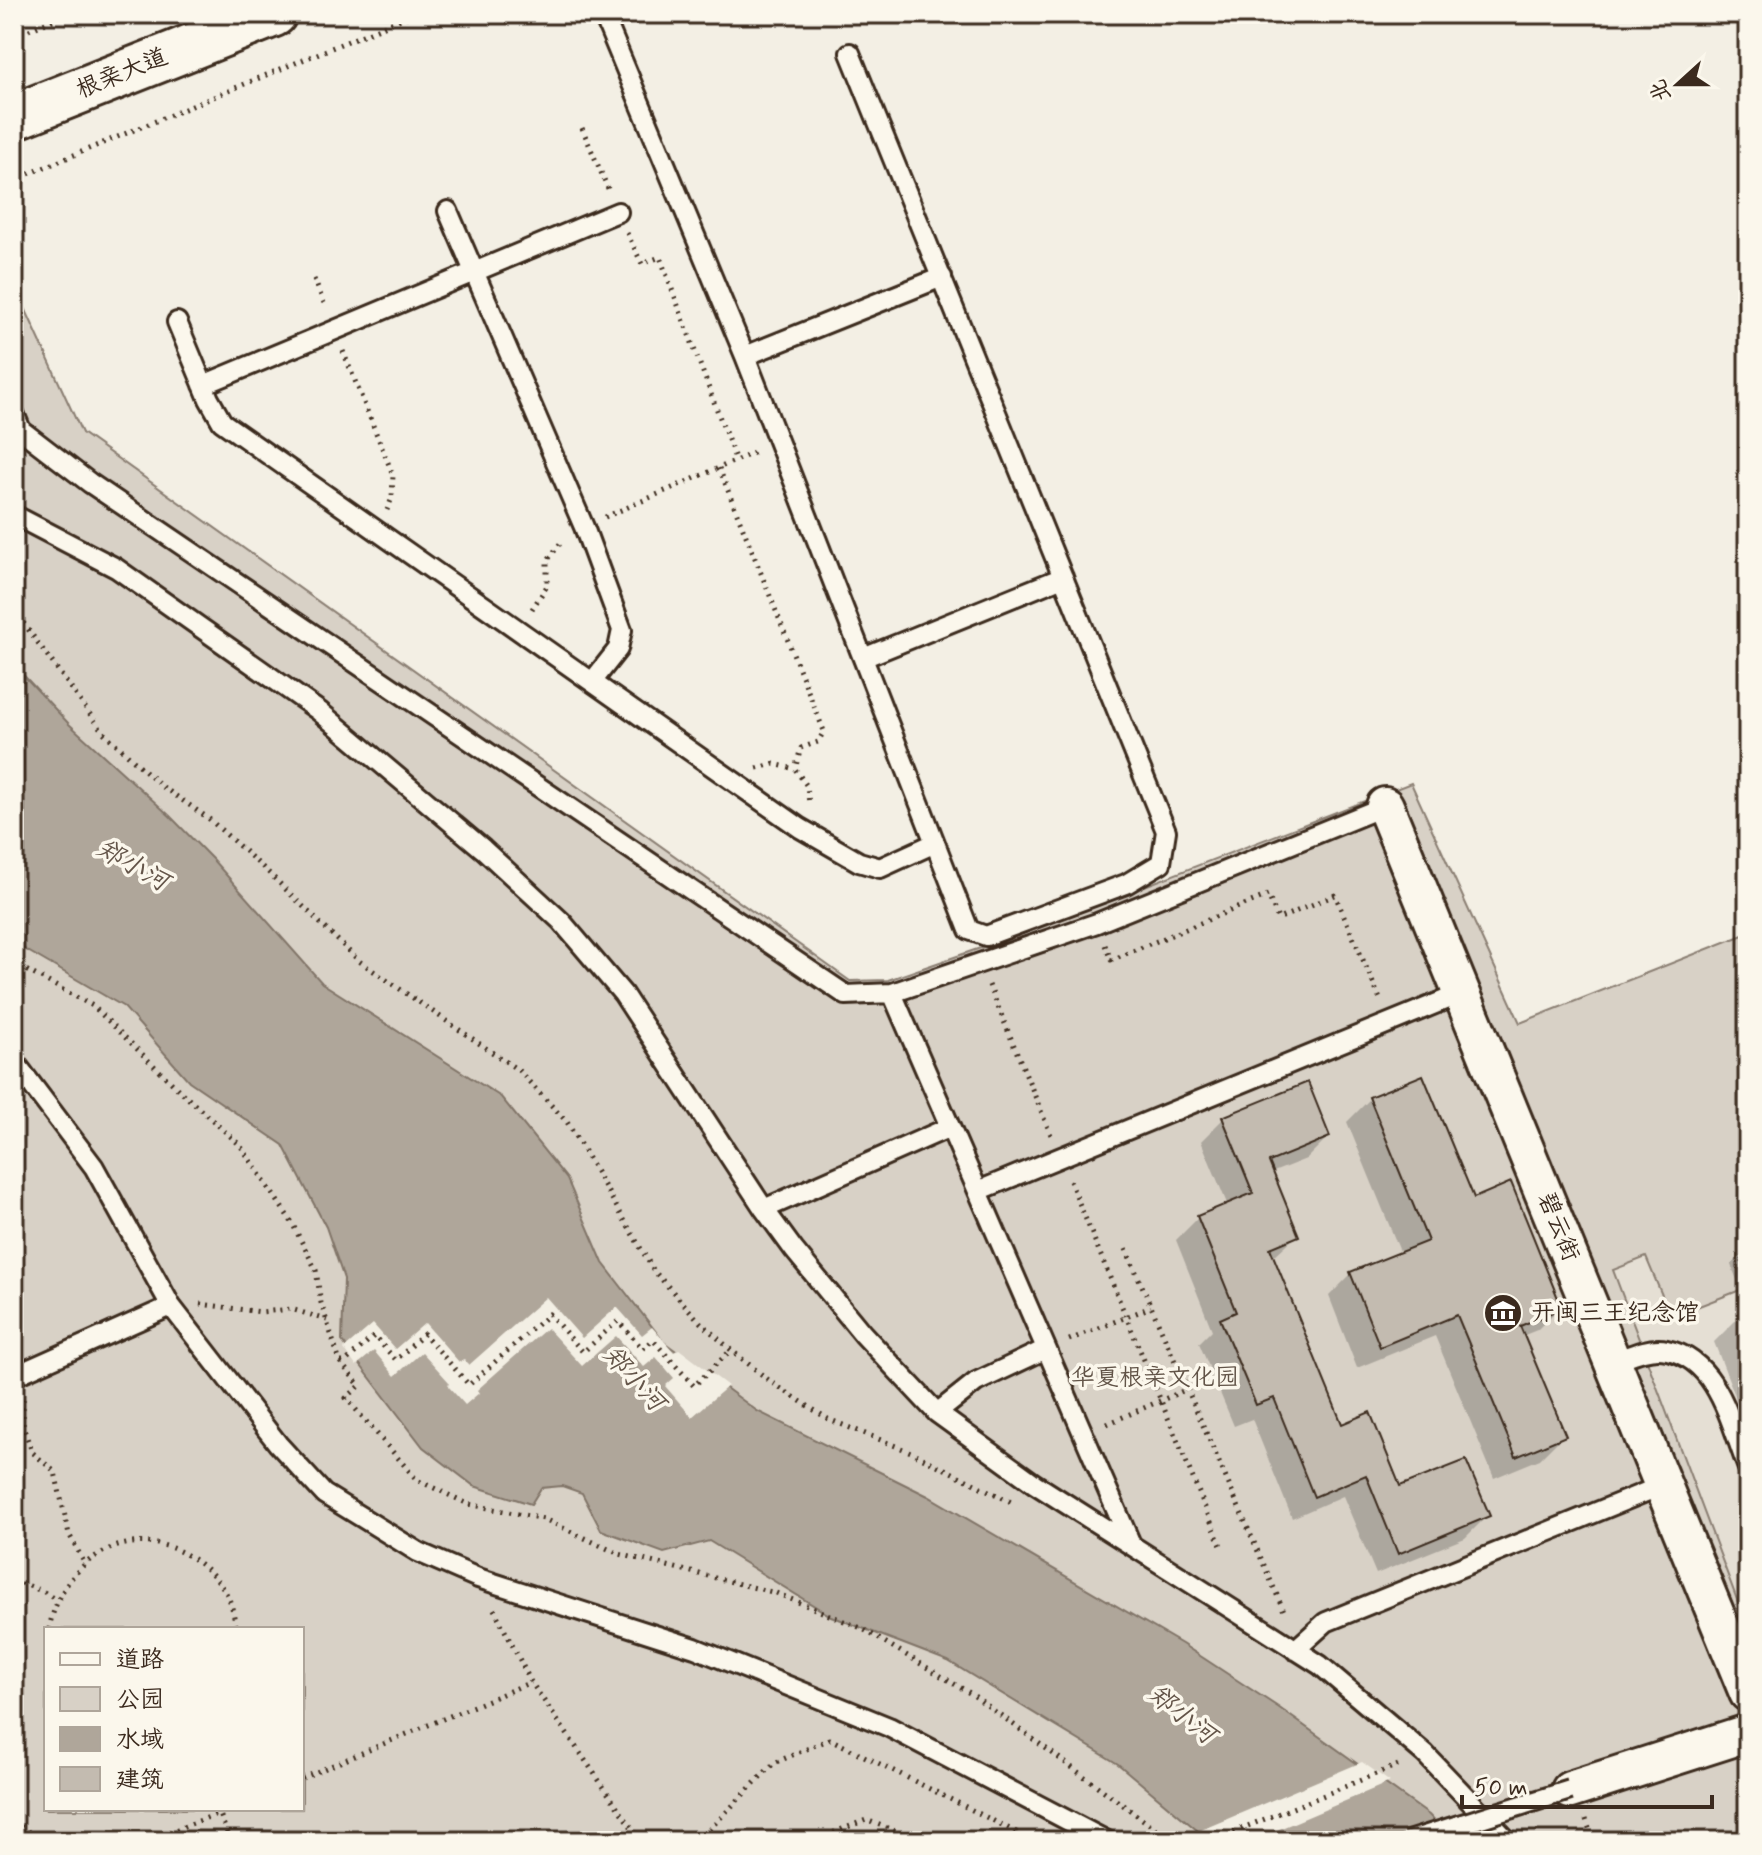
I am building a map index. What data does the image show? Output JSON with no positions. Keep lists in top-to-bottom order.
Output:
{
  "streets": {
    "main road": ["根亲大道"],
    "street": ["碧云街"]
  },
  "water": ["郑小河"],
  "parks": ["华夏根亲文化园"],
  "places": {
    "museum": ["开闽三王纪念馆"]
  },
  "legend": [
    "道路",
    "公园",
    "水域",
    "建筑"
  ],
  "scale_bar": "50 m",
  "north": "left"
}
